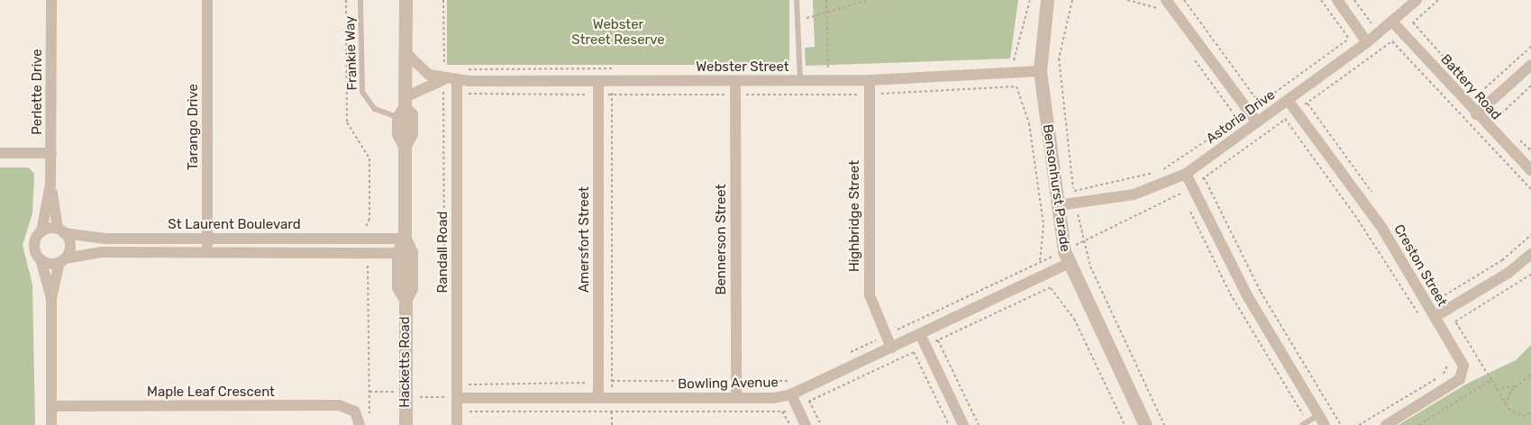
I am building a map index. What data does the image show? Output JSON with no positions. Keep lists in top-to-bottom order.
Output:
{
  "streets": {
    "street": [
      "Webster Street",
      "Battery Road",
      "Perlette Drive",
      "Astoria Drive",
      "Tarango Drive",
      "Bensonhurst Parade",
      "Highbridge Street",
      "St Laurent Boulevard",
      "Amersfort Street",
      "Bennerson Street",
      "Randall Road",
      "Creston Street",
      "Hacketts Road",
      "Bowling Avenue",
      "Maple Leaf Crescent"
    ],
    "lane": ["Frankie Way"]
  },
  "crossings": [
    ["Frankie Way", "Webster Street"],
    ["Frankie Way", "Hacketts Road"],
    ["Webster Street", "Bensonhurst Parade"],
    ["Webster Street", "Highbridge Street"],
    ["Webster Street", "Amersfort Street"],
    ["Webster Street", "Bennerson Street"],
    ["Webster Street", "Randall Road"],
    ["Webster Street", "Hacketts Road"],
    ["Battery Road", "Astoria Drive"],
    ["Perlette Drive", "St Laurent Boulevard"],
    ["Astoria Drive", "Bensonhurst Parade"],
    ["Astoria Drive", "Creston Street"],
    ["Tarango Drive", "St Laurent Boulevard"],
    ["Bensonhurst Parade", "Bowling Avenue"],
    ["Highbridge Street", "Bowling Avenue"],
    ["St Laurent Boulevard", "Hacketts Road"],
    ["Amersfort Street", "Bowling Avenue"],
    ["Bennerson Street", "Bowling Avenue"],
    ["Randall Road", "Bowling Avenue"]
  ],
  "parks": ["Webster Street Reserve"]
}
